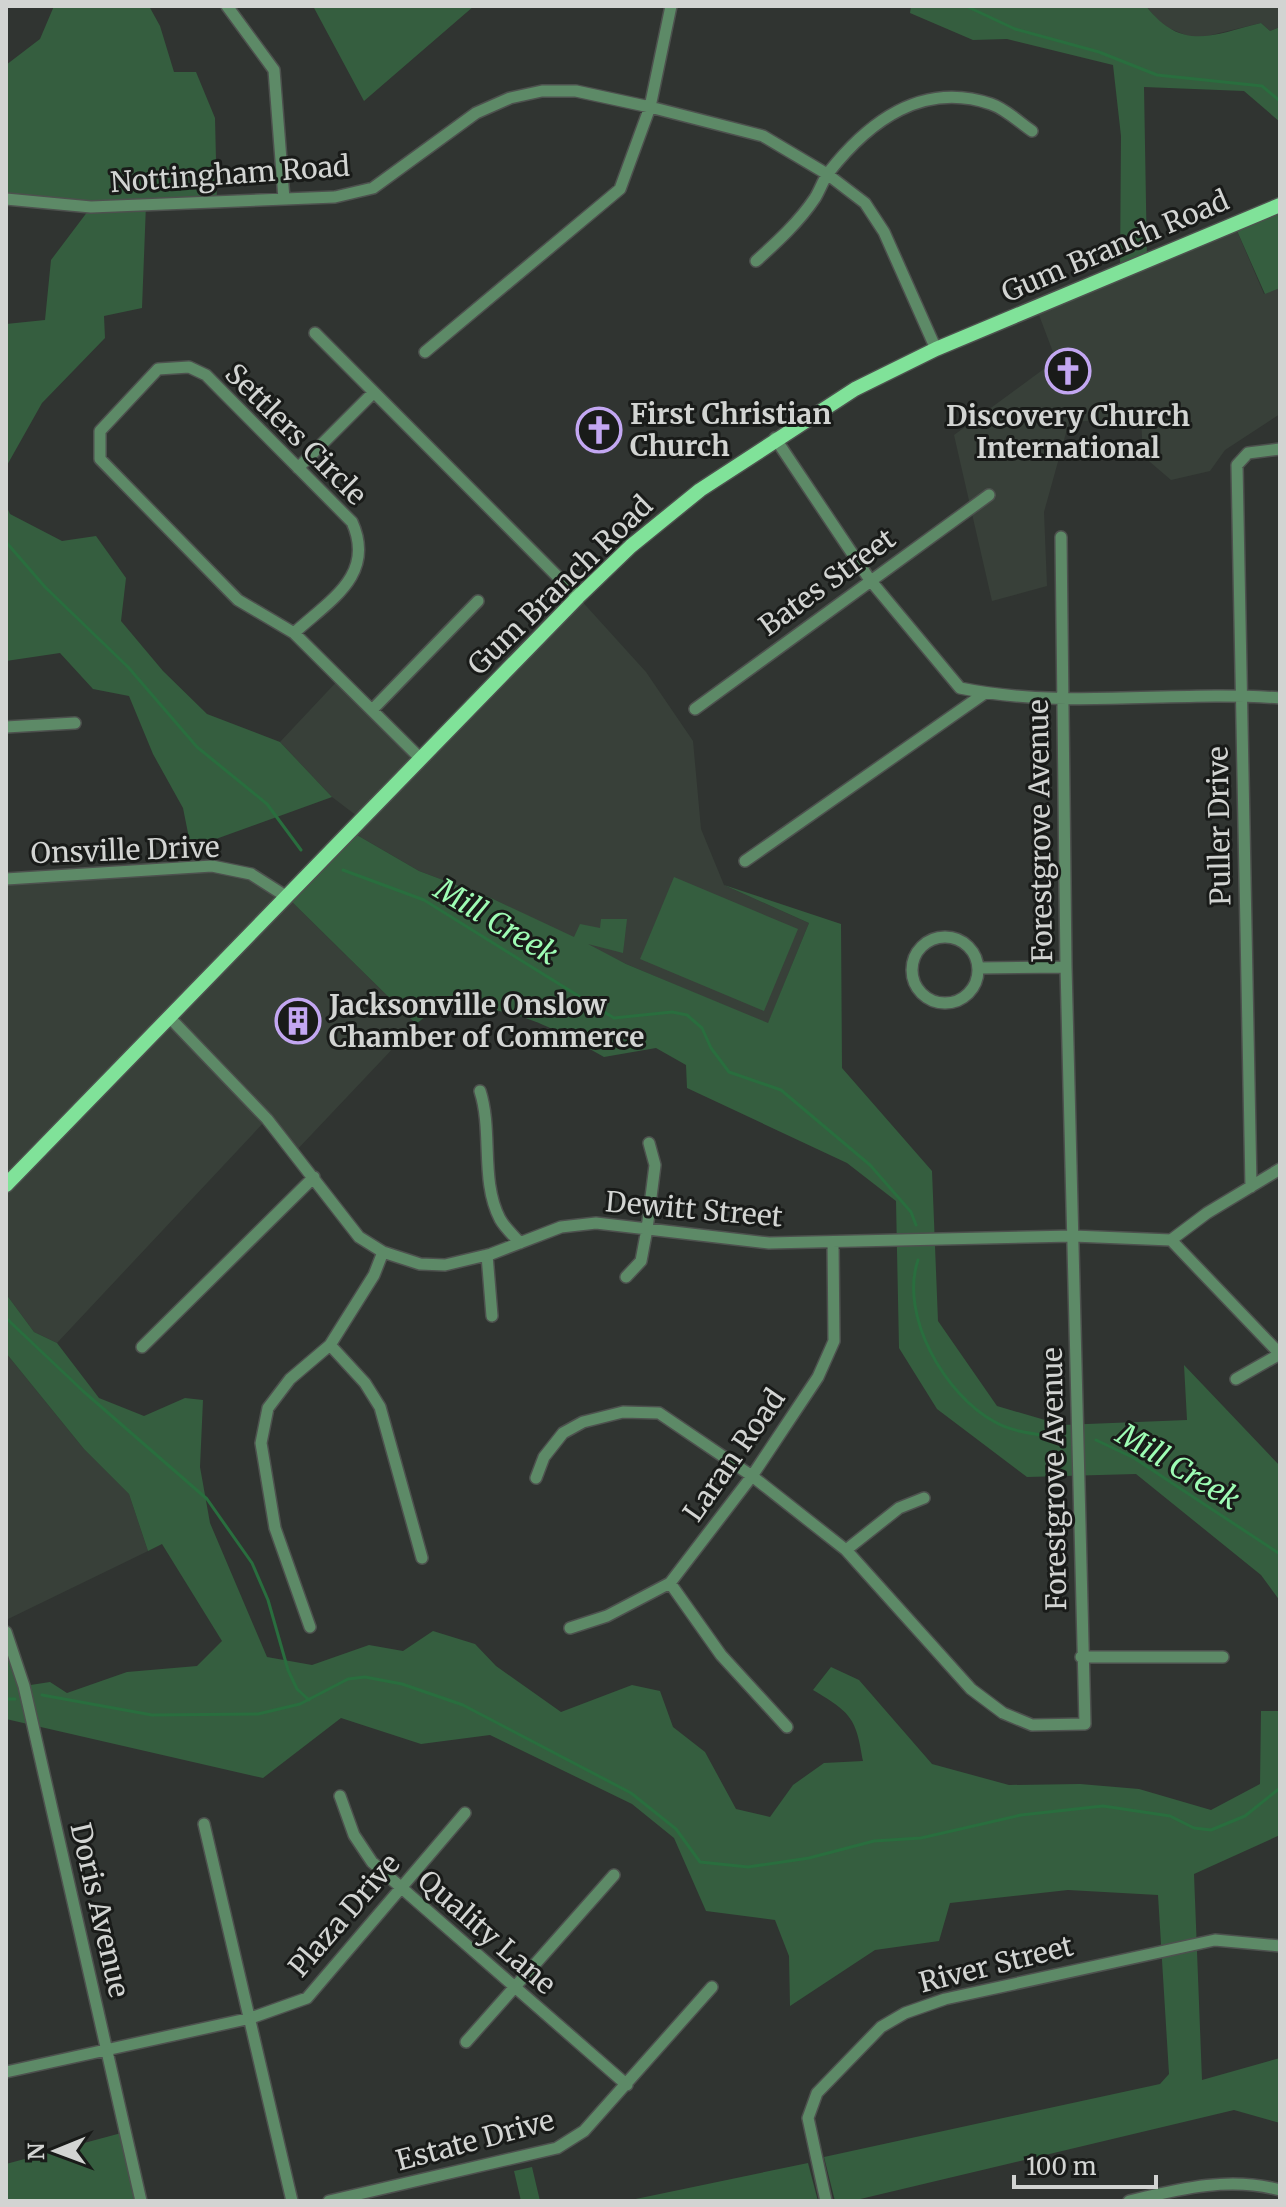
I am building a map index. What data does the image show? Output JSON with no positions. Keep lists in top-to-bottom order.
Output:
{
  "streets": {
    "main road": ["Gum Branch Road"],
    "street": [
      "Nottingham Road",
      "Settlers Circle",
      "Bates Street",
      "Puller Drive",
      "Forestgrove Avenue",
      "Onsville Drive",
      "Dewitt Street",
      "Laran Road",
      "Doris Avenue",
      "Plaza Drive",
      "Quality Lane",
      "River Street",
      "Estate Drive"
    ]
  },
  "crossings": [
    ["Nottingham Road", "Gum Branch Road"],
    ["Gum Branch Road", "Settlers Circle"],
    ["Gum Branch Road", "Onsville Drive"],
    ["Gum Branch Road", "Dewitt Street"],
    ["Forestgrove Avenue", "Dewitt Street"],
    ["Forestgrove Avenue", "Laran Road"],
    ["Dewitt Street", "Laran Road"],
    ["Doris Avenue", "Plaza Drive"],
    ["Plaza Drive", "Quality Lane"],
    ["Quality Lane", "Estate Drive"]
  ],
  "water": ["Mill Creek"],
  "places": {
    "church": ["Discovery Church International", "First Christian Church"],
    "building": ["Jacksonville Onslow Chamber of Commerce"]
  },
  "scale_bar": "100 m",
  "north": "left"
}
